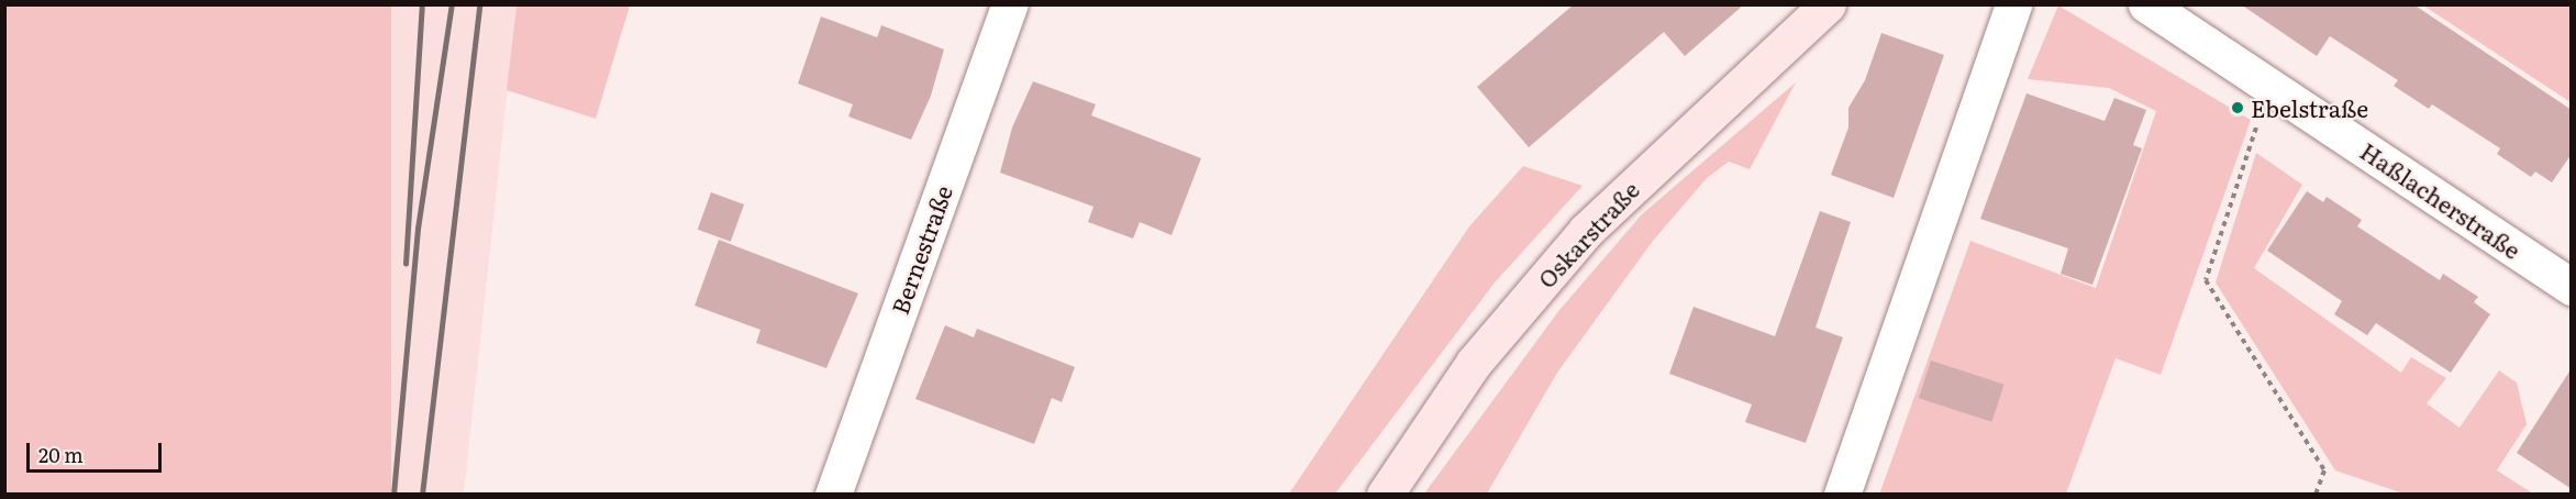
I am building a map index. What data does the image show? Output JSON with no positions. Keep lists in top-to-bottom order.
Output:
{
  "streets": {
    "street": ["Haßlacherstraße", "Oskarstraße", "Bernestraße"]
  },
  "places": ["Ebelstraße"],
  "scale_bar": "20 m"
}
